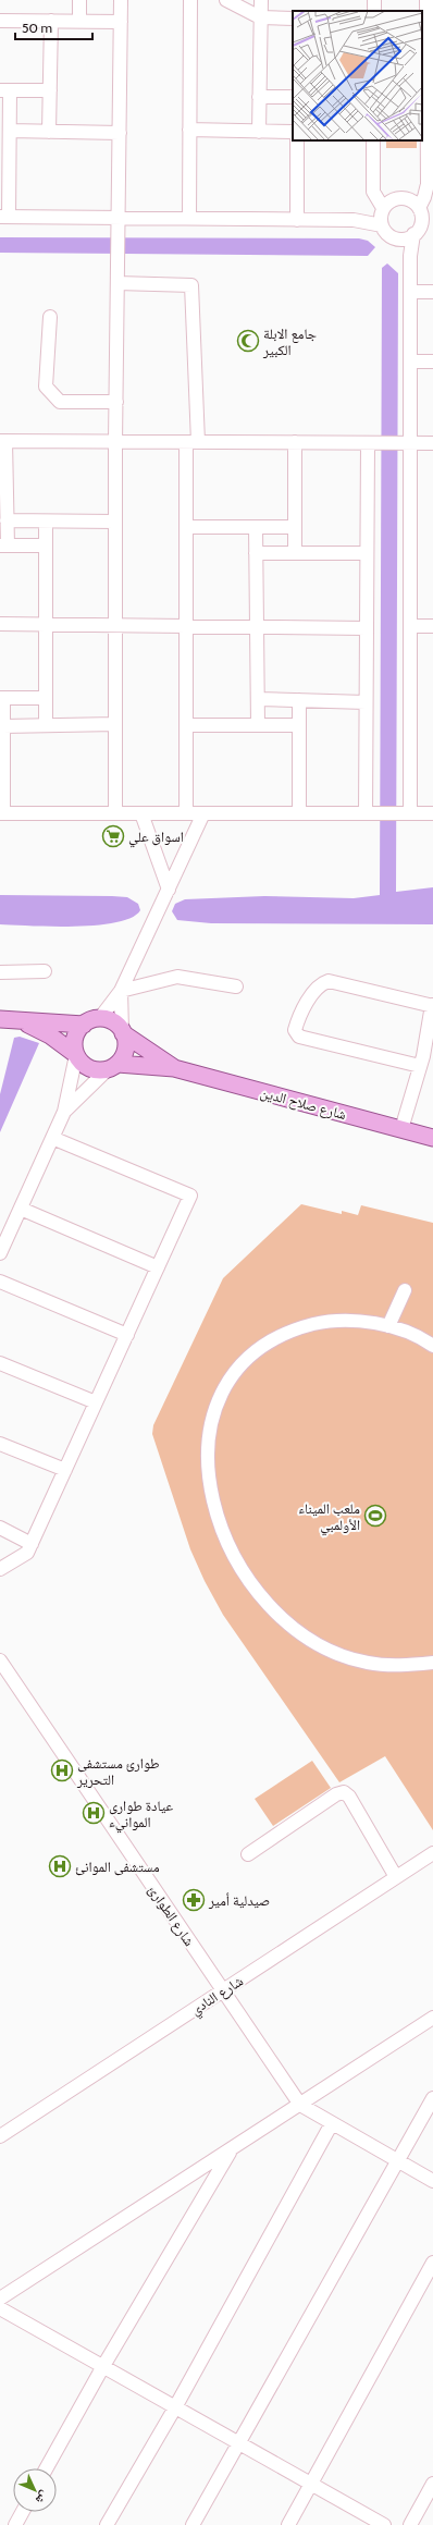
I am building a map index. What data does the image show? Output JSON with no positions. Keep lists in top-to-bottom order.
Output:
{
  "streets": {
    "main road": ["شارع صلاح الدين"],
    "street": ["شارع الطوارئ", "شارع النادي"]
  },
  "crossings": [
    ["شارع الطوارئ", "شارع النادي"]
  ],
  "places": {
    "mosque": ["جامع الابلة الكبير"],
    "supermarket": ["اسواق علي"],
    "sports": ["ملعب الميناء الأولمبي"],
    "hospital": ["طوارئ مستشفى التحرير", "عيادة طوارى الموانيء", "مستشفى الموانئ"],
    "pharmacy": ["صيدلية أمير"]
  },
  "scale_bar": "50 m",
  "north": "bottom right"
}
